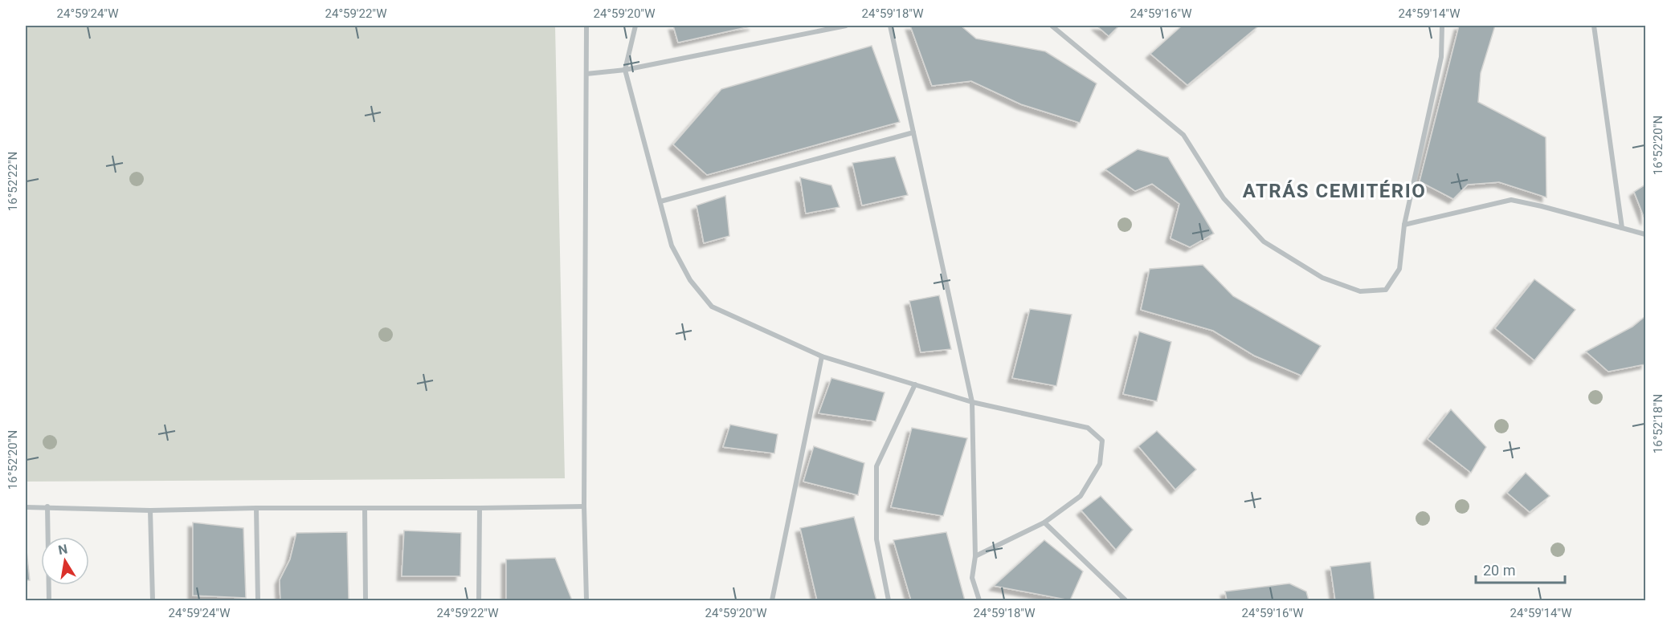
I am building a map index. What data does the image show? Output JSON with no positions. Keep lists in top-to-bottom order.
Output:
{
  "districts": ["ATRÁS CEMITÉRIO"],
  "scale_bar": "20 m",
  "north": "top",
  "coordinates": [
    "24°59'24\"W",
    "24°59'22\"W",
    "24°59'20\"W",
    "24°59'18\"W",
    "24°59'16\"W",
    "24°59'14\"W",
    "16°52'20\"N",
    "16°52'22\"N",
    "16°52'18\"N"
  ]
}
